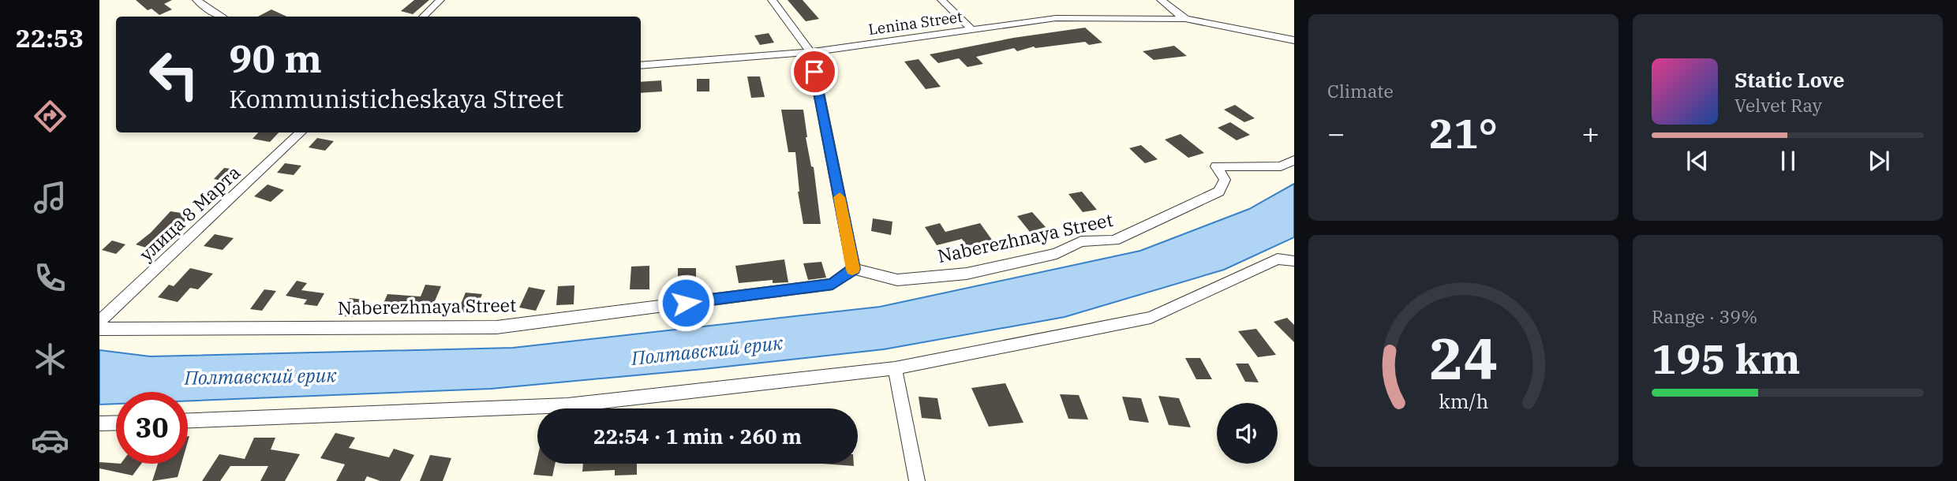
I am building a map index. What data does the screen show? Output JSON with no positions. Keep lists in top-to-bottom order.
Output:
{
  "streets": {
    "street": ["Lenina Street", "улица 8 Марта", "Naberezhnaya Street"]
  },
  "water": ["Полтавский ерик"],
  "page": {
    "tabs": "22:53",
    "tile": [
      "Climate",
      ["Range · 39%", "195 km"]
    ],
    "turn": ["90 m", "Kommunisticheskaya Street"],
    "song": ["Static Love", "Velvet Ray"],
    "heat": ["−", "21°", "+"],
    "limit": "30",
    "trip": "22:54 · 1 min · 260 m",
    "gauge": ["24", "km/h"]
  }
}
